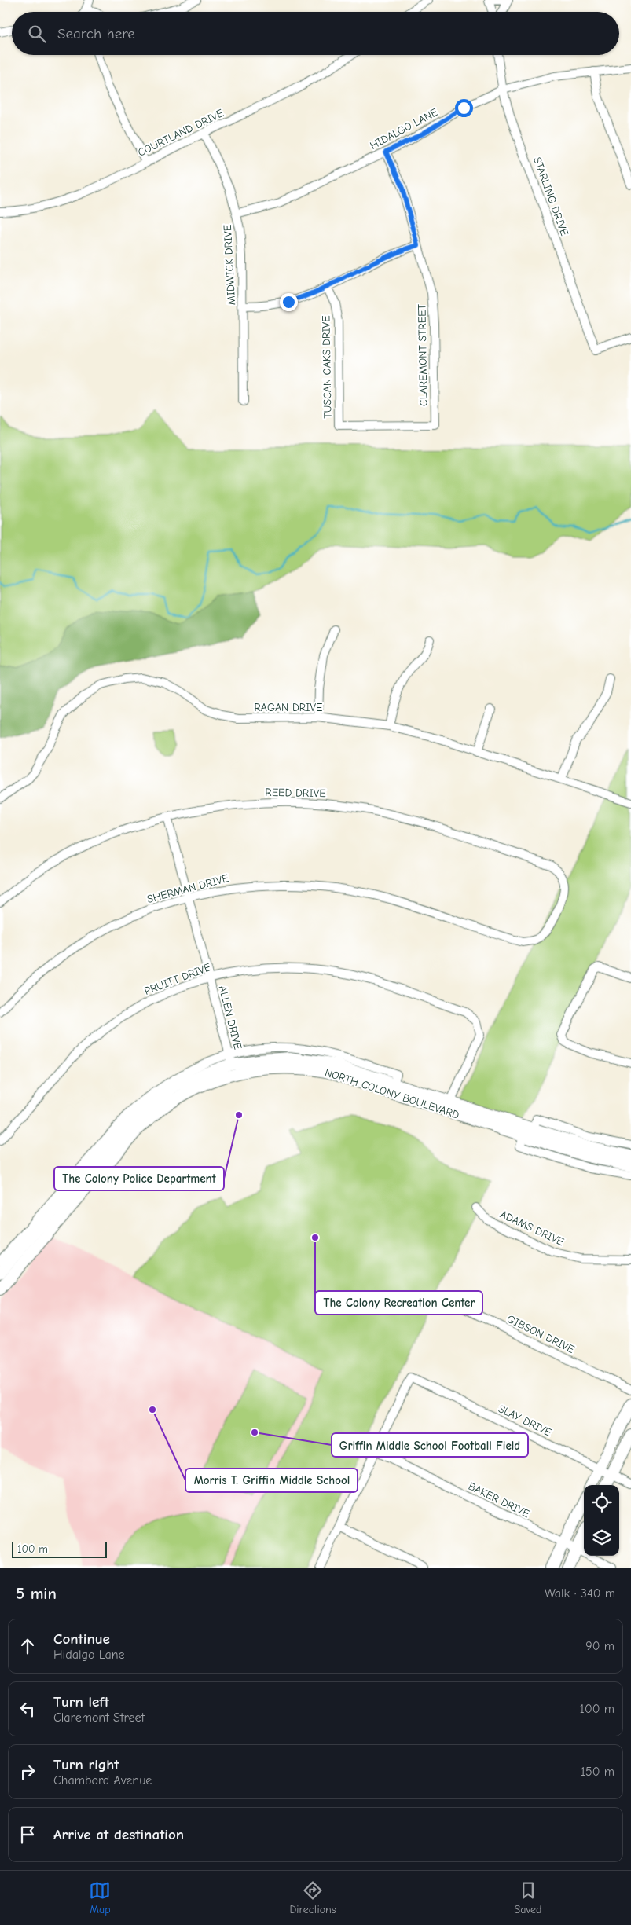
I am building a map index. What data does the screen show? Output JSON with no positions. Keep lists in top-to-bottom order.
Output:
{
  "streets": {
    "main road": ["NORTH COLONY BOULEVARD"],
    "street": [
      "HIDALGO LANE",
      "COURTLAND DRIVE",
      "STARLING DRIVE",
      "MIDWICK DRIVE",
      "CLAREMONT STREET",
      "TUSCAN OAKS DRIVE",
      "RAGAN DRIVE",
      "REED DRIVE",
      "SHERMAN DRIVE",
      "PRUITT DRIVE",
      "ALLEN DRIVE",
      "ADAMS DRIVE",
      "GIBSON DRIVE",
      "SLAY DRIVE",
      "BAKER DRIVE"
    ]
  },
  "crossings": [
    ["HIDALGO LANE", "STARLING DRIVE"],
    ["HIDALGO LANE", "MIDWICK DRIVE"],
    ["HIDALGO LANE", "CLAREMONT STREET"],
    ["COURTLAND DRIVE", "MIDWICK DRIVE"],
    ["CLAREMONT STREET", "TUSCAN OAKS DRIVE"],
    ["REED DRIVE", "SHERMAN DRIVE"],
    ["REED DRIVE", "ALLEN DRIVE"],
    ["SHERMAN DRIVE", "ALLEN DRIVE"],
    ["PRUITT DRIVE", "ALLEN DRIVE"],
    ["PRUITT DRIVE", "NORTH COLONY BOULEVARD"],
    ["ALLEN DRIVE", "NORTH COLONY BOULEVARD"],
    ["SLAY DRIVE", "BAKER DRIVE"]
  ],
  "places": [
    "The Colony Police Department",
    "The Colony Recreation Center",
    "Morris T. Griffin Middle School",
    "Griffin Middle School Football Field"
  ],
  "scale_bar": "100 m",
  "page": {
    "search": "Search here",
    "scale": "100 m",
    "heading": ["5 min", "Walk · 340 m"],
    "list": [
      ["Continue", "Hidalgo Lane", "90 m"],
      ["Turn left", "Claremont Street", "100 m"],
      ["Turn right", "Chambord Avenue", "150 m"],
      "Arrive at destination"
    ],
    "nav": ["Map", "Directions", "Saved"]
  }
}
